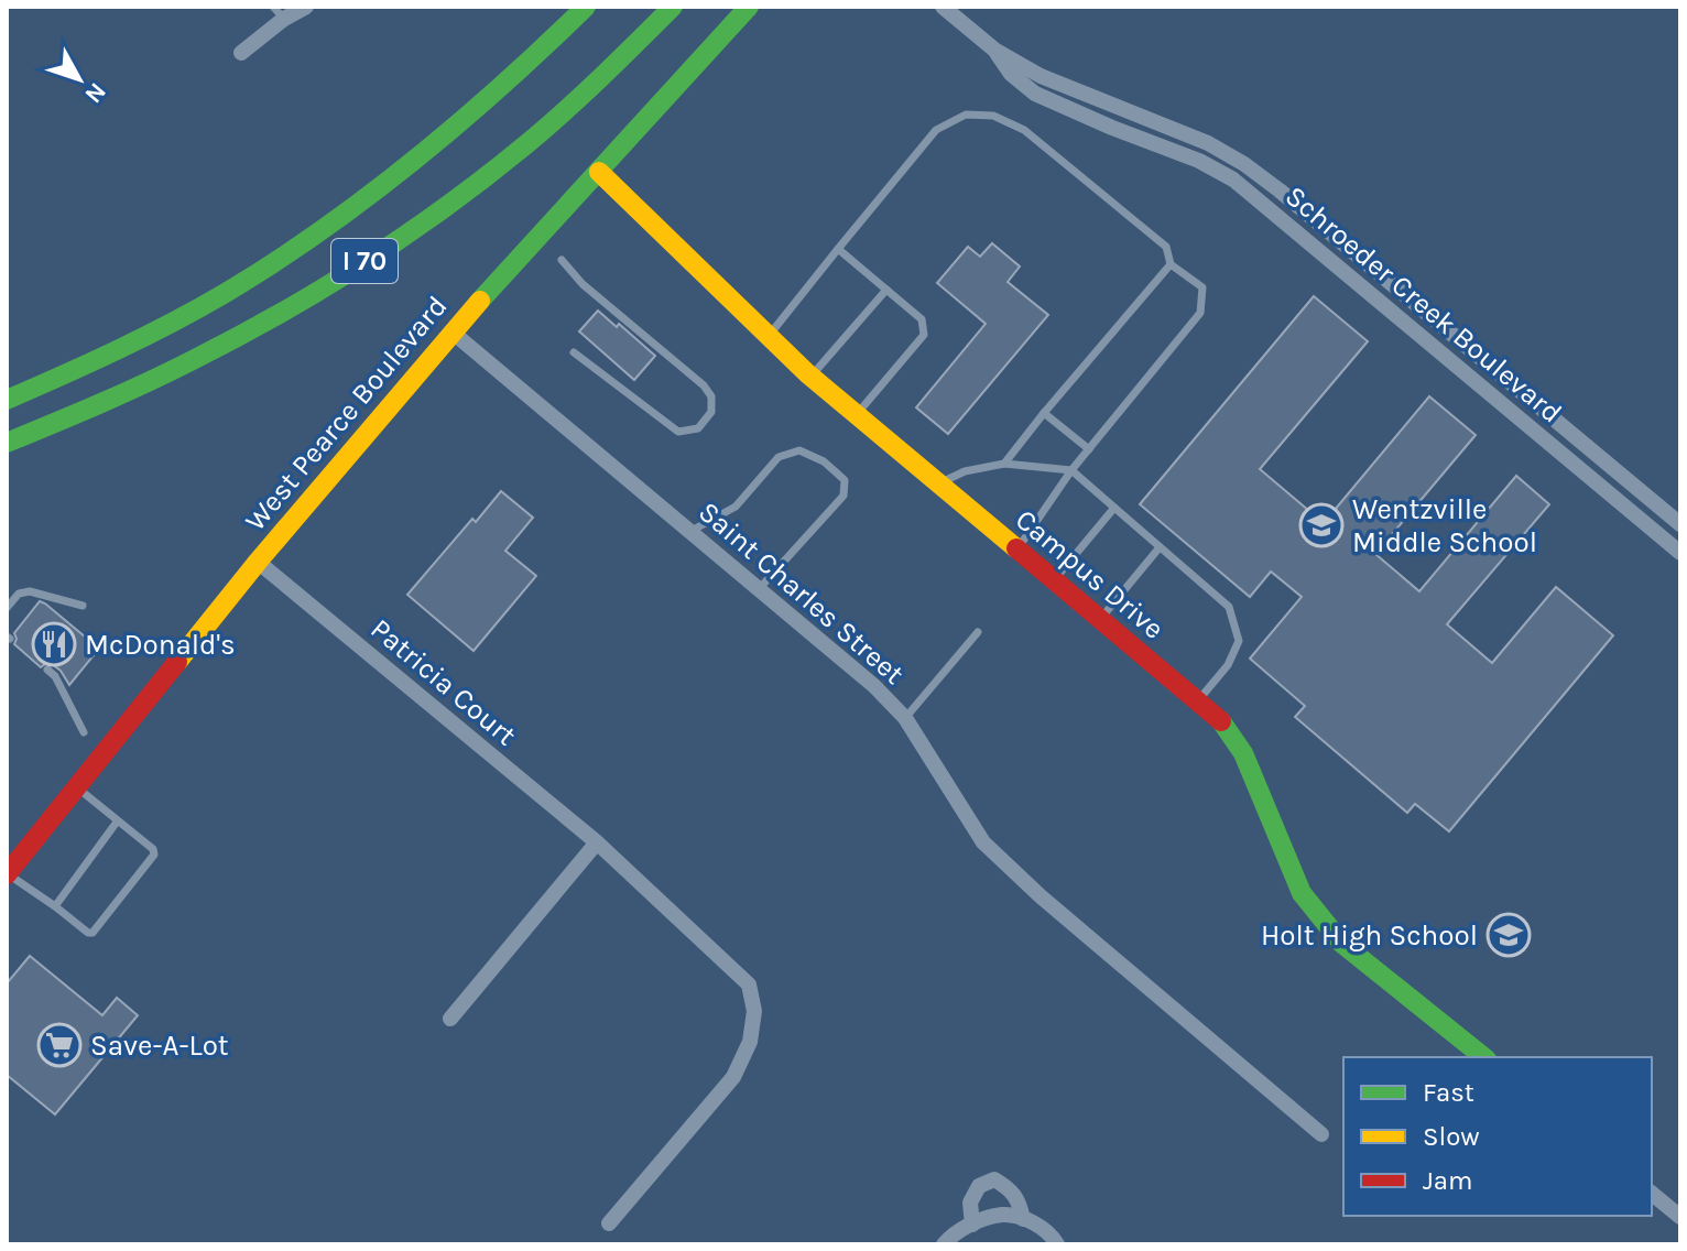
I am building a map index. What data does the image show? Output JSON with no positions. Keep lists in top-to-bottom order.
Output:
{
  "streets": {
    "main road": ["I 70", "West Pearce Boulevard", "Campus Drive"],
    "street": ["Schroeder Creek Boulevard", "Saint Charles Street", "Patricia Court"]
  },
  "crossings": [
    ["West Pearce Boulevard", "Campus Drive"],
    ["West Pearce Boulevard", "Saint Charles Street"],
    ["West Pearce Boulevard", "Patricia Court"]
  ],
  "places": {
    "school or university": ["Wentzville Middle School", "Holt High School"],
    "restaurant": ["McDonald's"],
    "supermarket": ["Save-A-Lot"]
  },
  "legend": ["Fast", "Slow", "Jam"],
  "north": "bottom right"
}
